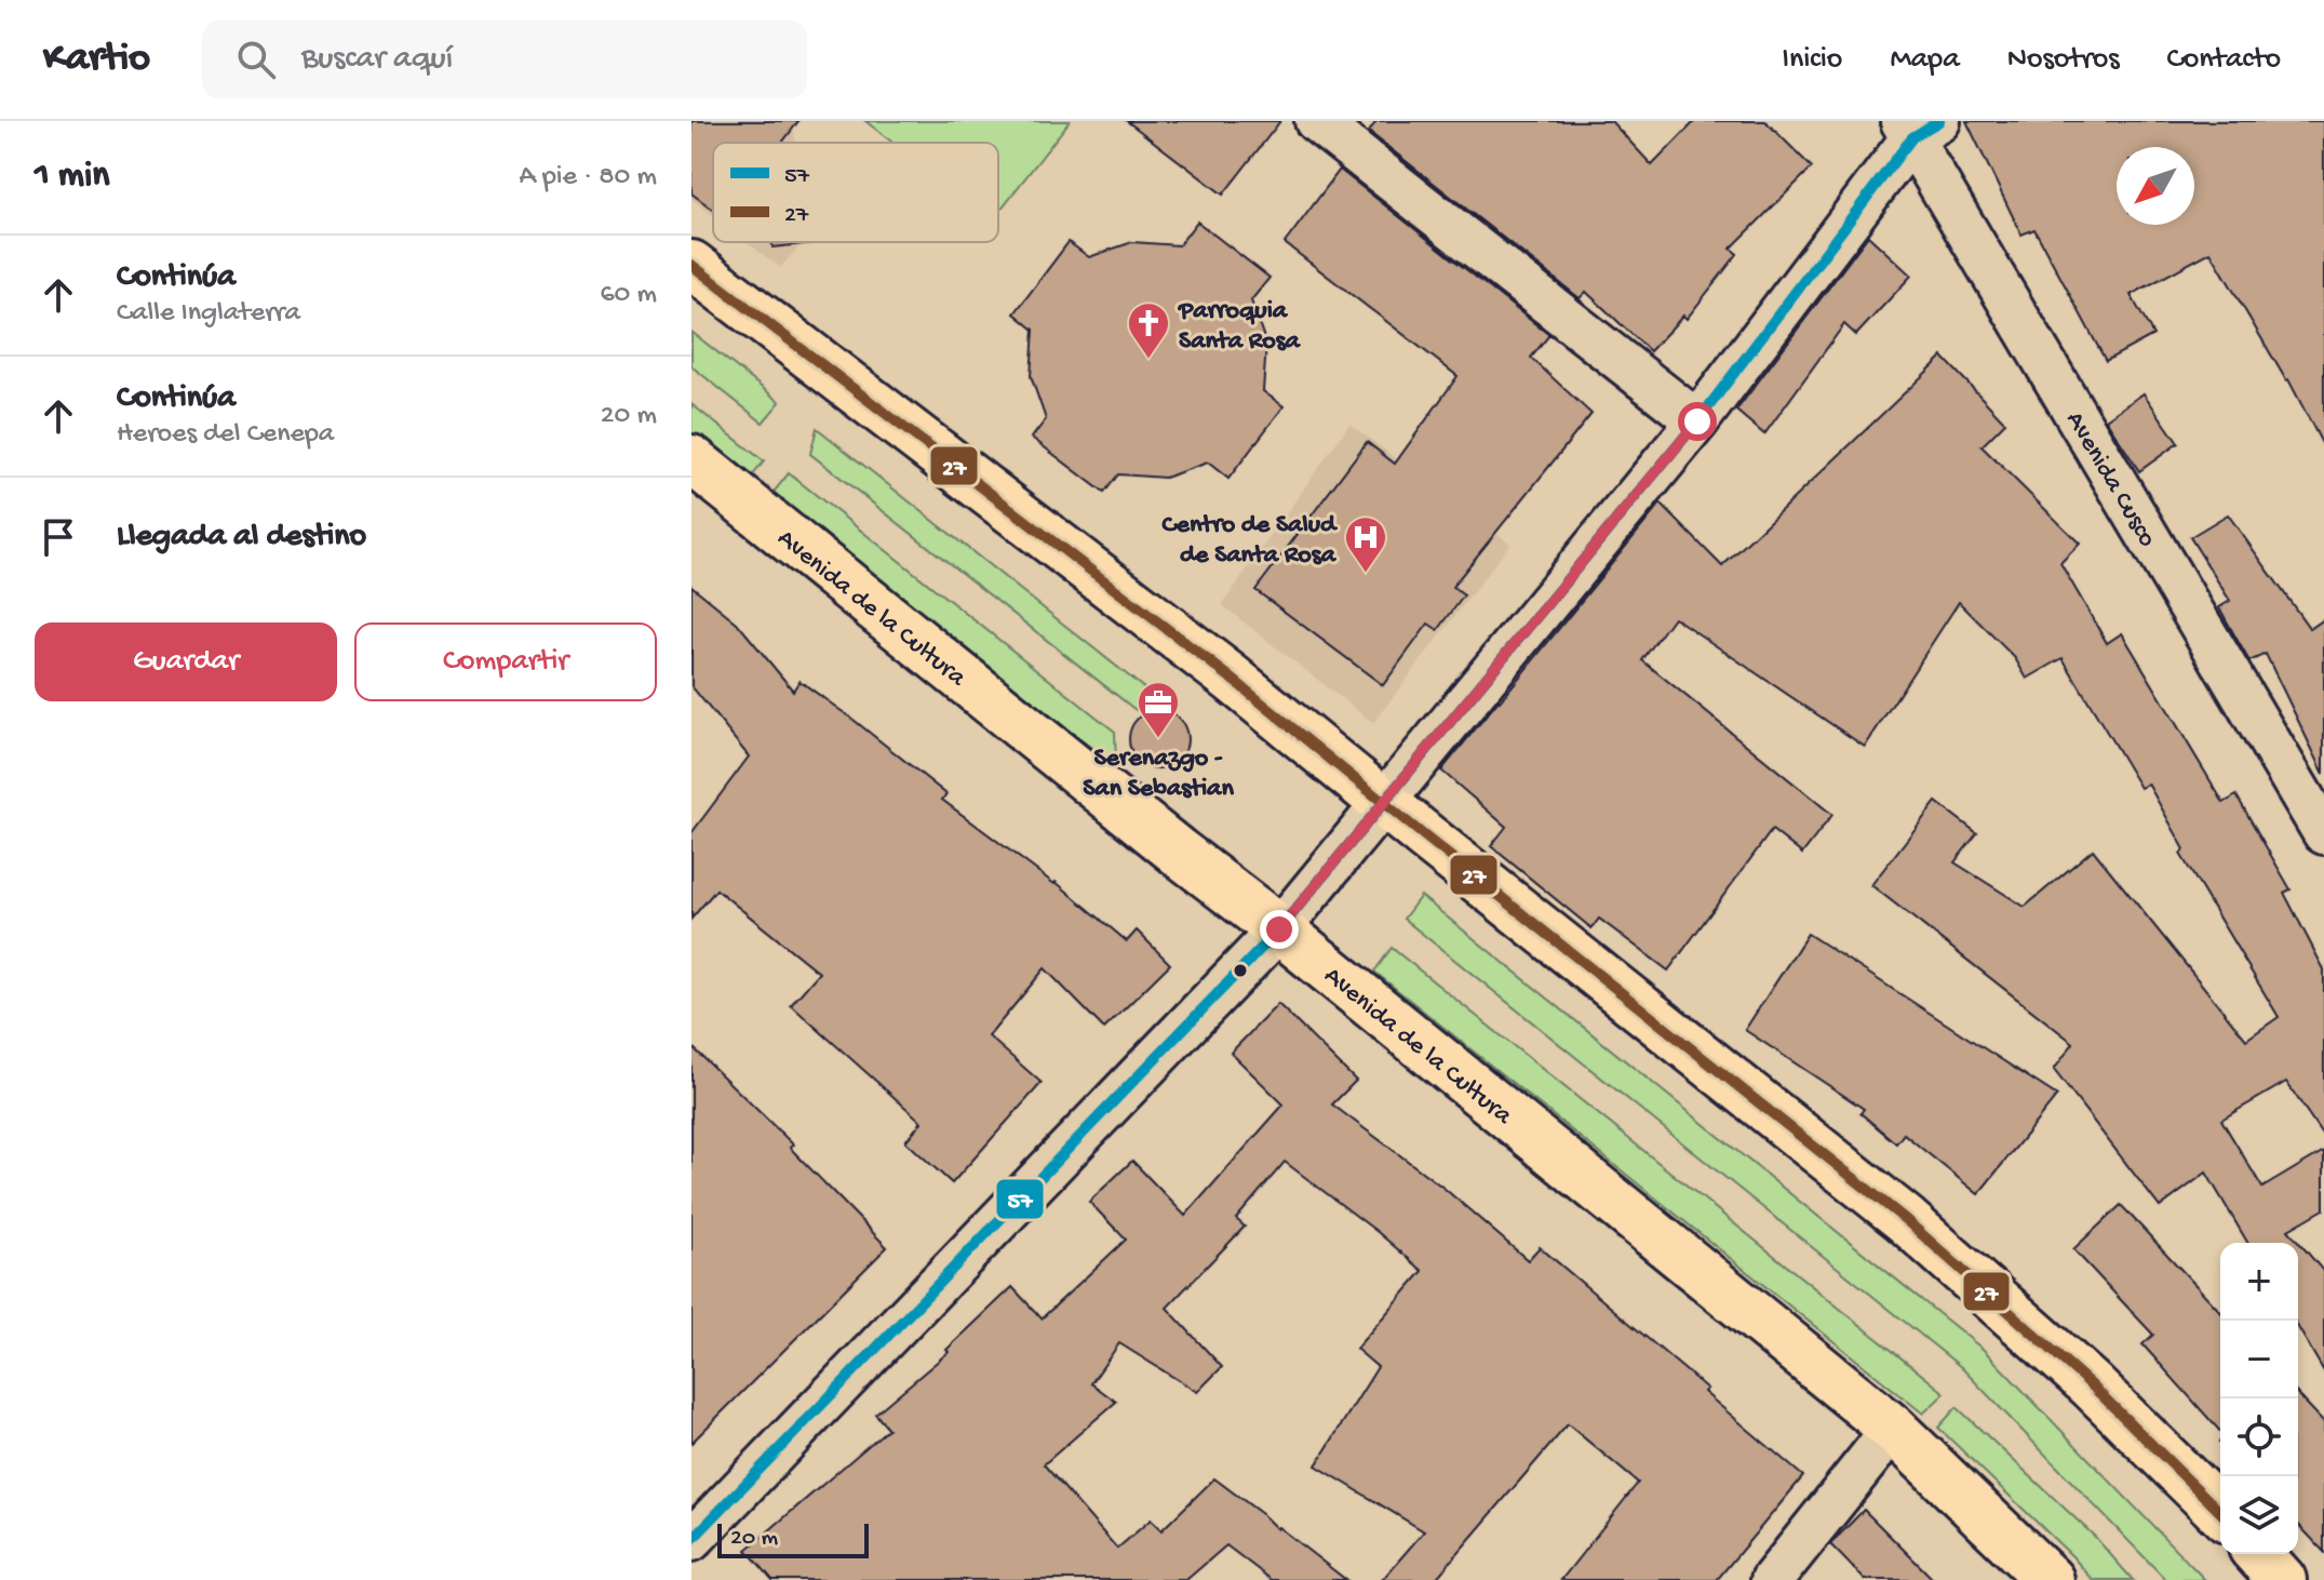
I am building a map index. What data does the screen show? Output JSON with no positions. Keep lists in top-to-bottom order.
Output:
{
  "streets": {
    "highway": ["Avenida de la Cultura"],
    "street": ["Avenida Cusco"]
  },
  "places": {
    "church": ["Parroquia Santa Rosa"],
    "hospital": ["Centro de Salud de Santa Rosa"],
    "office": ["Serenazgo - San Sebastian"]
  },
  "lines": ["transit line 57", "transit line 27"],
  "legend": ["57", "27"],
  "scale_bar": "20 m",
  "north": "bottom left",
  "page": {
    "header": "Kartio",
    "search": "Buscar aquí",
    "nav": [
      "Inicio",
      "Mapa",
      "Nosotros",
      "Contacto"
    ],
    "heading": ["1 min", "A pie · 80 m"],
    "list": [
      ["Continúa", "Calle Inglaterra", "60 m"],
      ["Continúa", "Heroes del Cenepa", "20 m"],
      "Llegada al destino"
    ],
    "buttons": ["Guardar", "Compartir"],
    "map_buttons": ["+", "−"],
    "scale": "20 m"
  }
}
